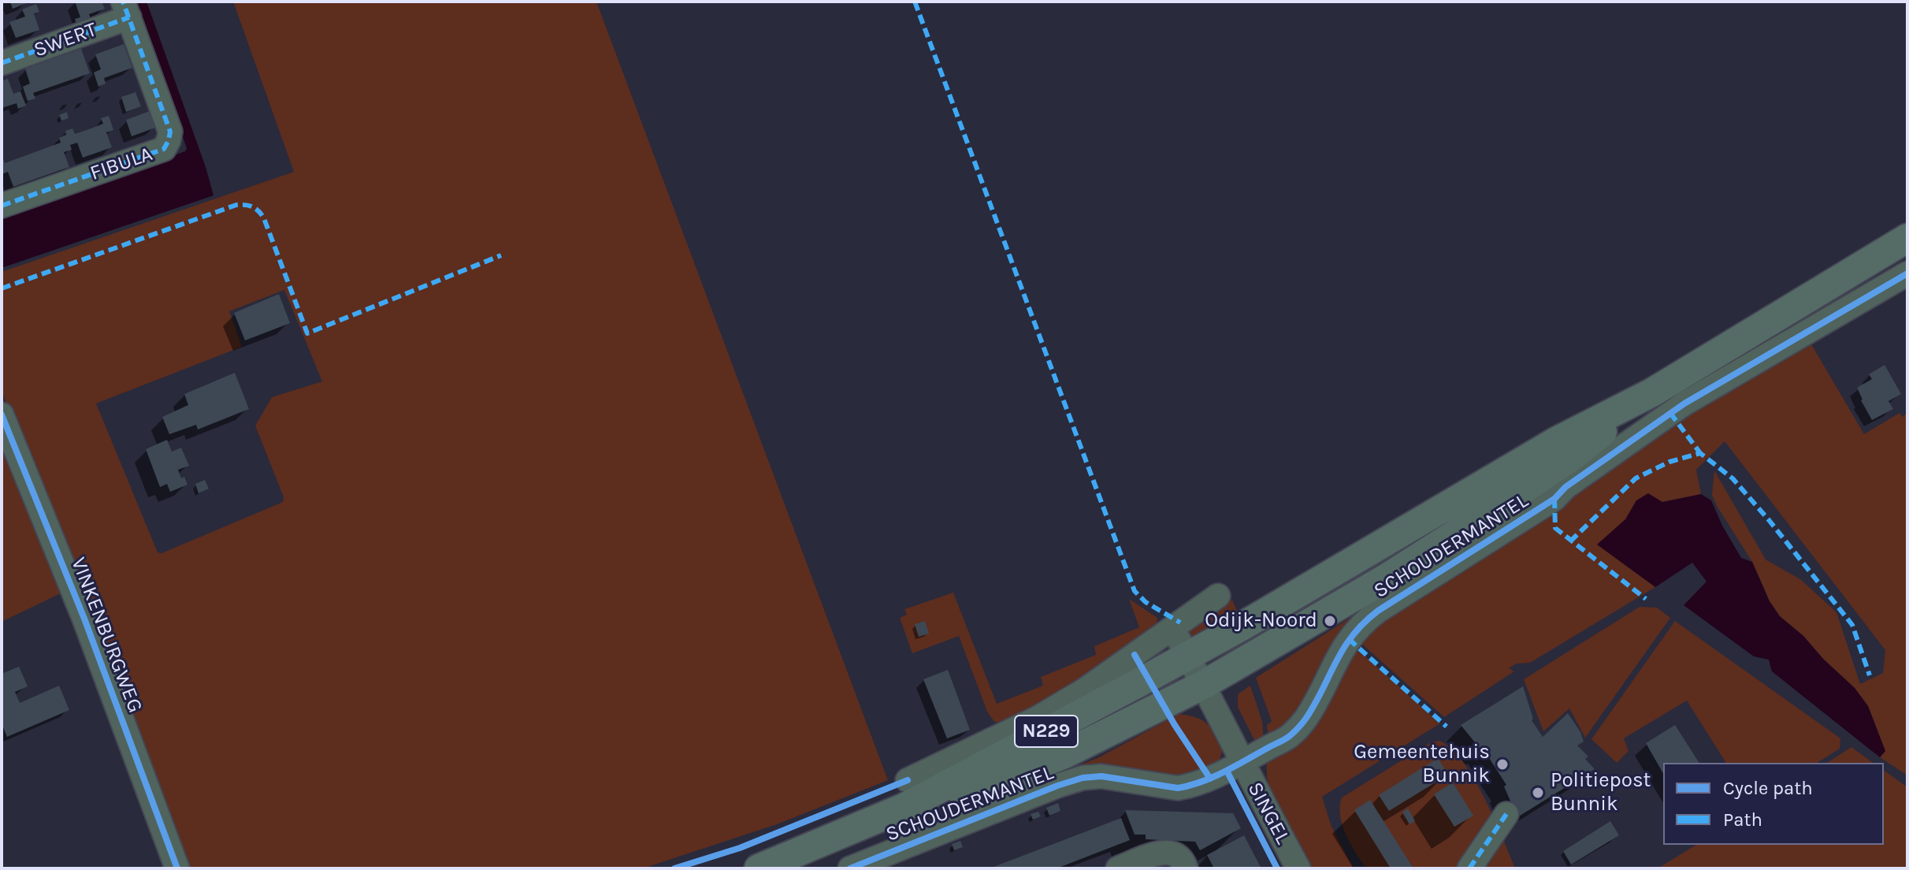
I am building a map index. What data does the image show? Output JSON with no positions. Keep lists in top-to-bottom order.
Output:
{
  "streets": {
    "main road": ["SCHOUDERMANTEL", "N229"],
    "street": [
      "SWERT",
      "FIBULA",
      "VINKENBURGWEG",
      "SINGEL"
    ]
  },
  "crossings": [
    ["SWERT", "FIBULA"],
    ["SCHOUDERMANTEL", "SINGEL"]
  ],
  "places": ["Odijk-Noord", "Gemeentehuis Bunnik", "Politiepost Bunnik"],
  "legend": ["Cycle path", "Path"]
}
